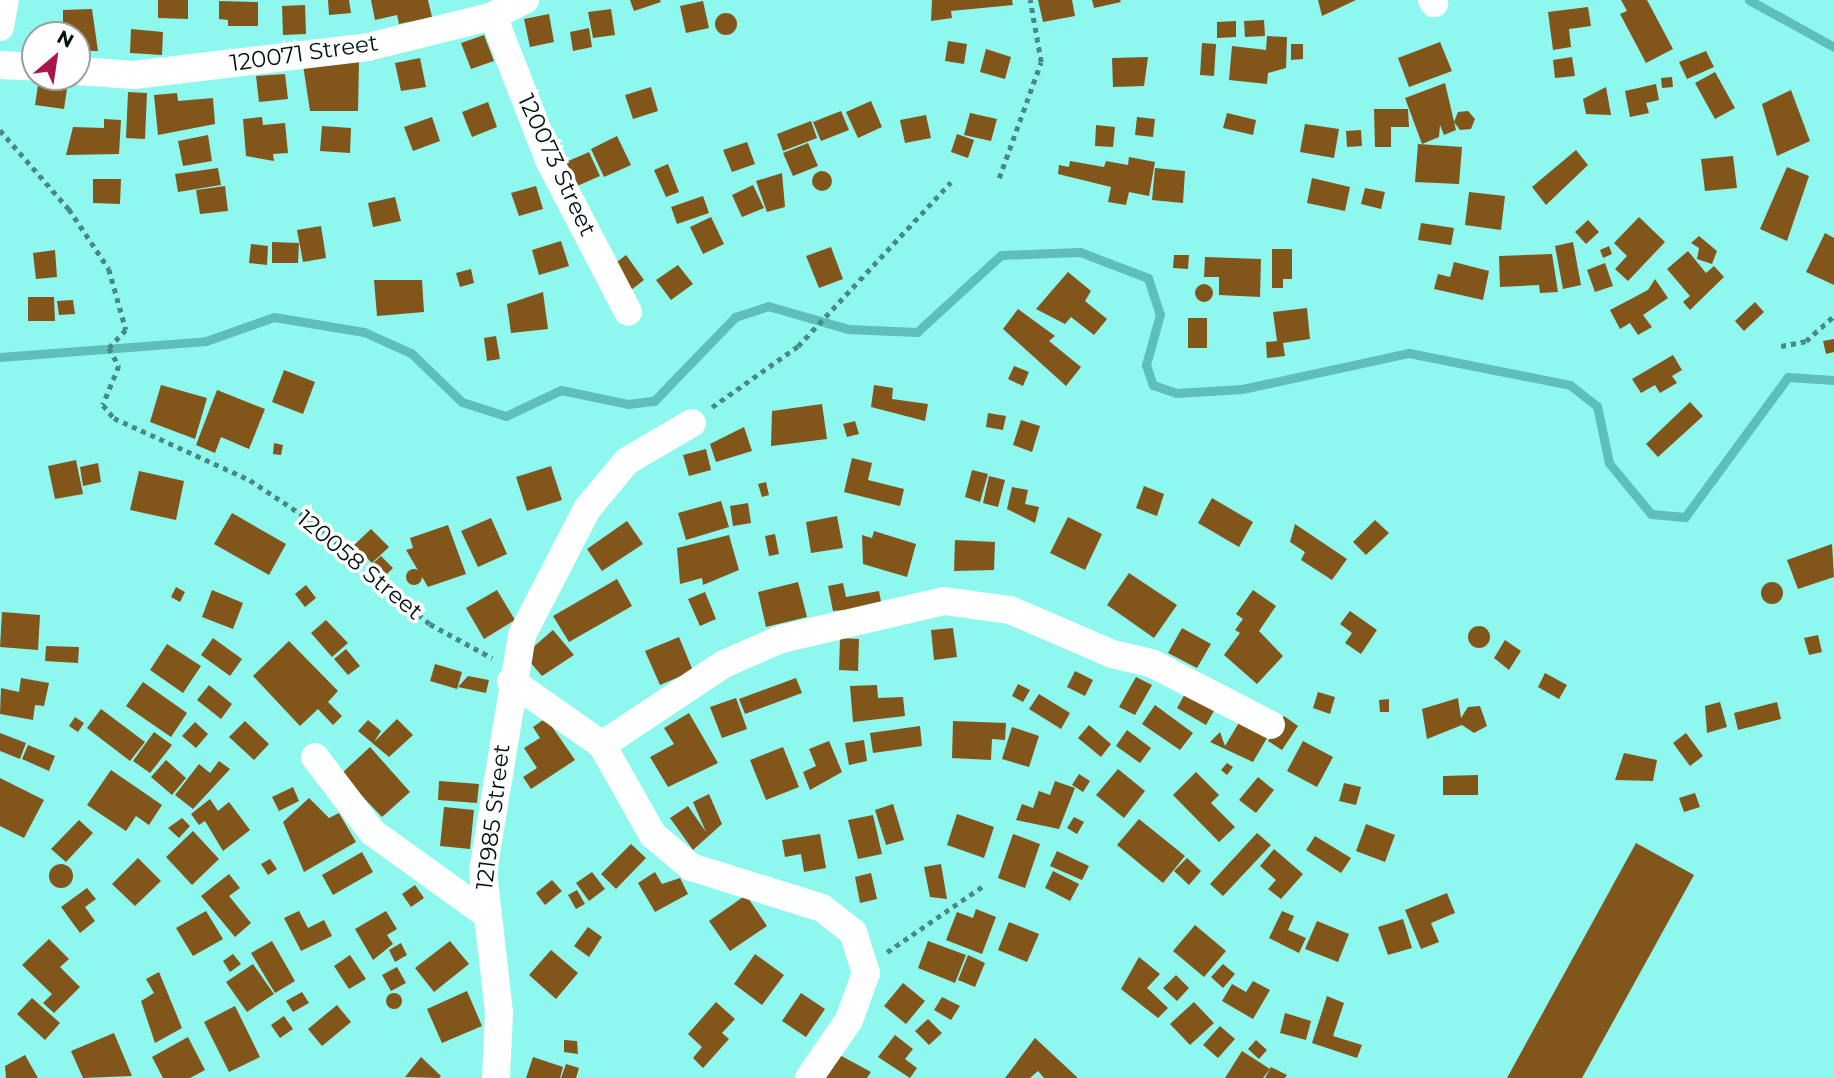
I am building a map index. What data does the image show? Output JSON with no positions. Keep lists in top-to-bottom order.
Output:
{
  "streets": {
    "street": ["120071 Street", "120073 Street", "121985 Street"],
    "path": ["120058 Street"]
  },
  "crossings": [
    ["120071 Street", "120073 Street"],
    ["120058 Street", "121985 Street"]
  ],
  "north": "top right"
}
